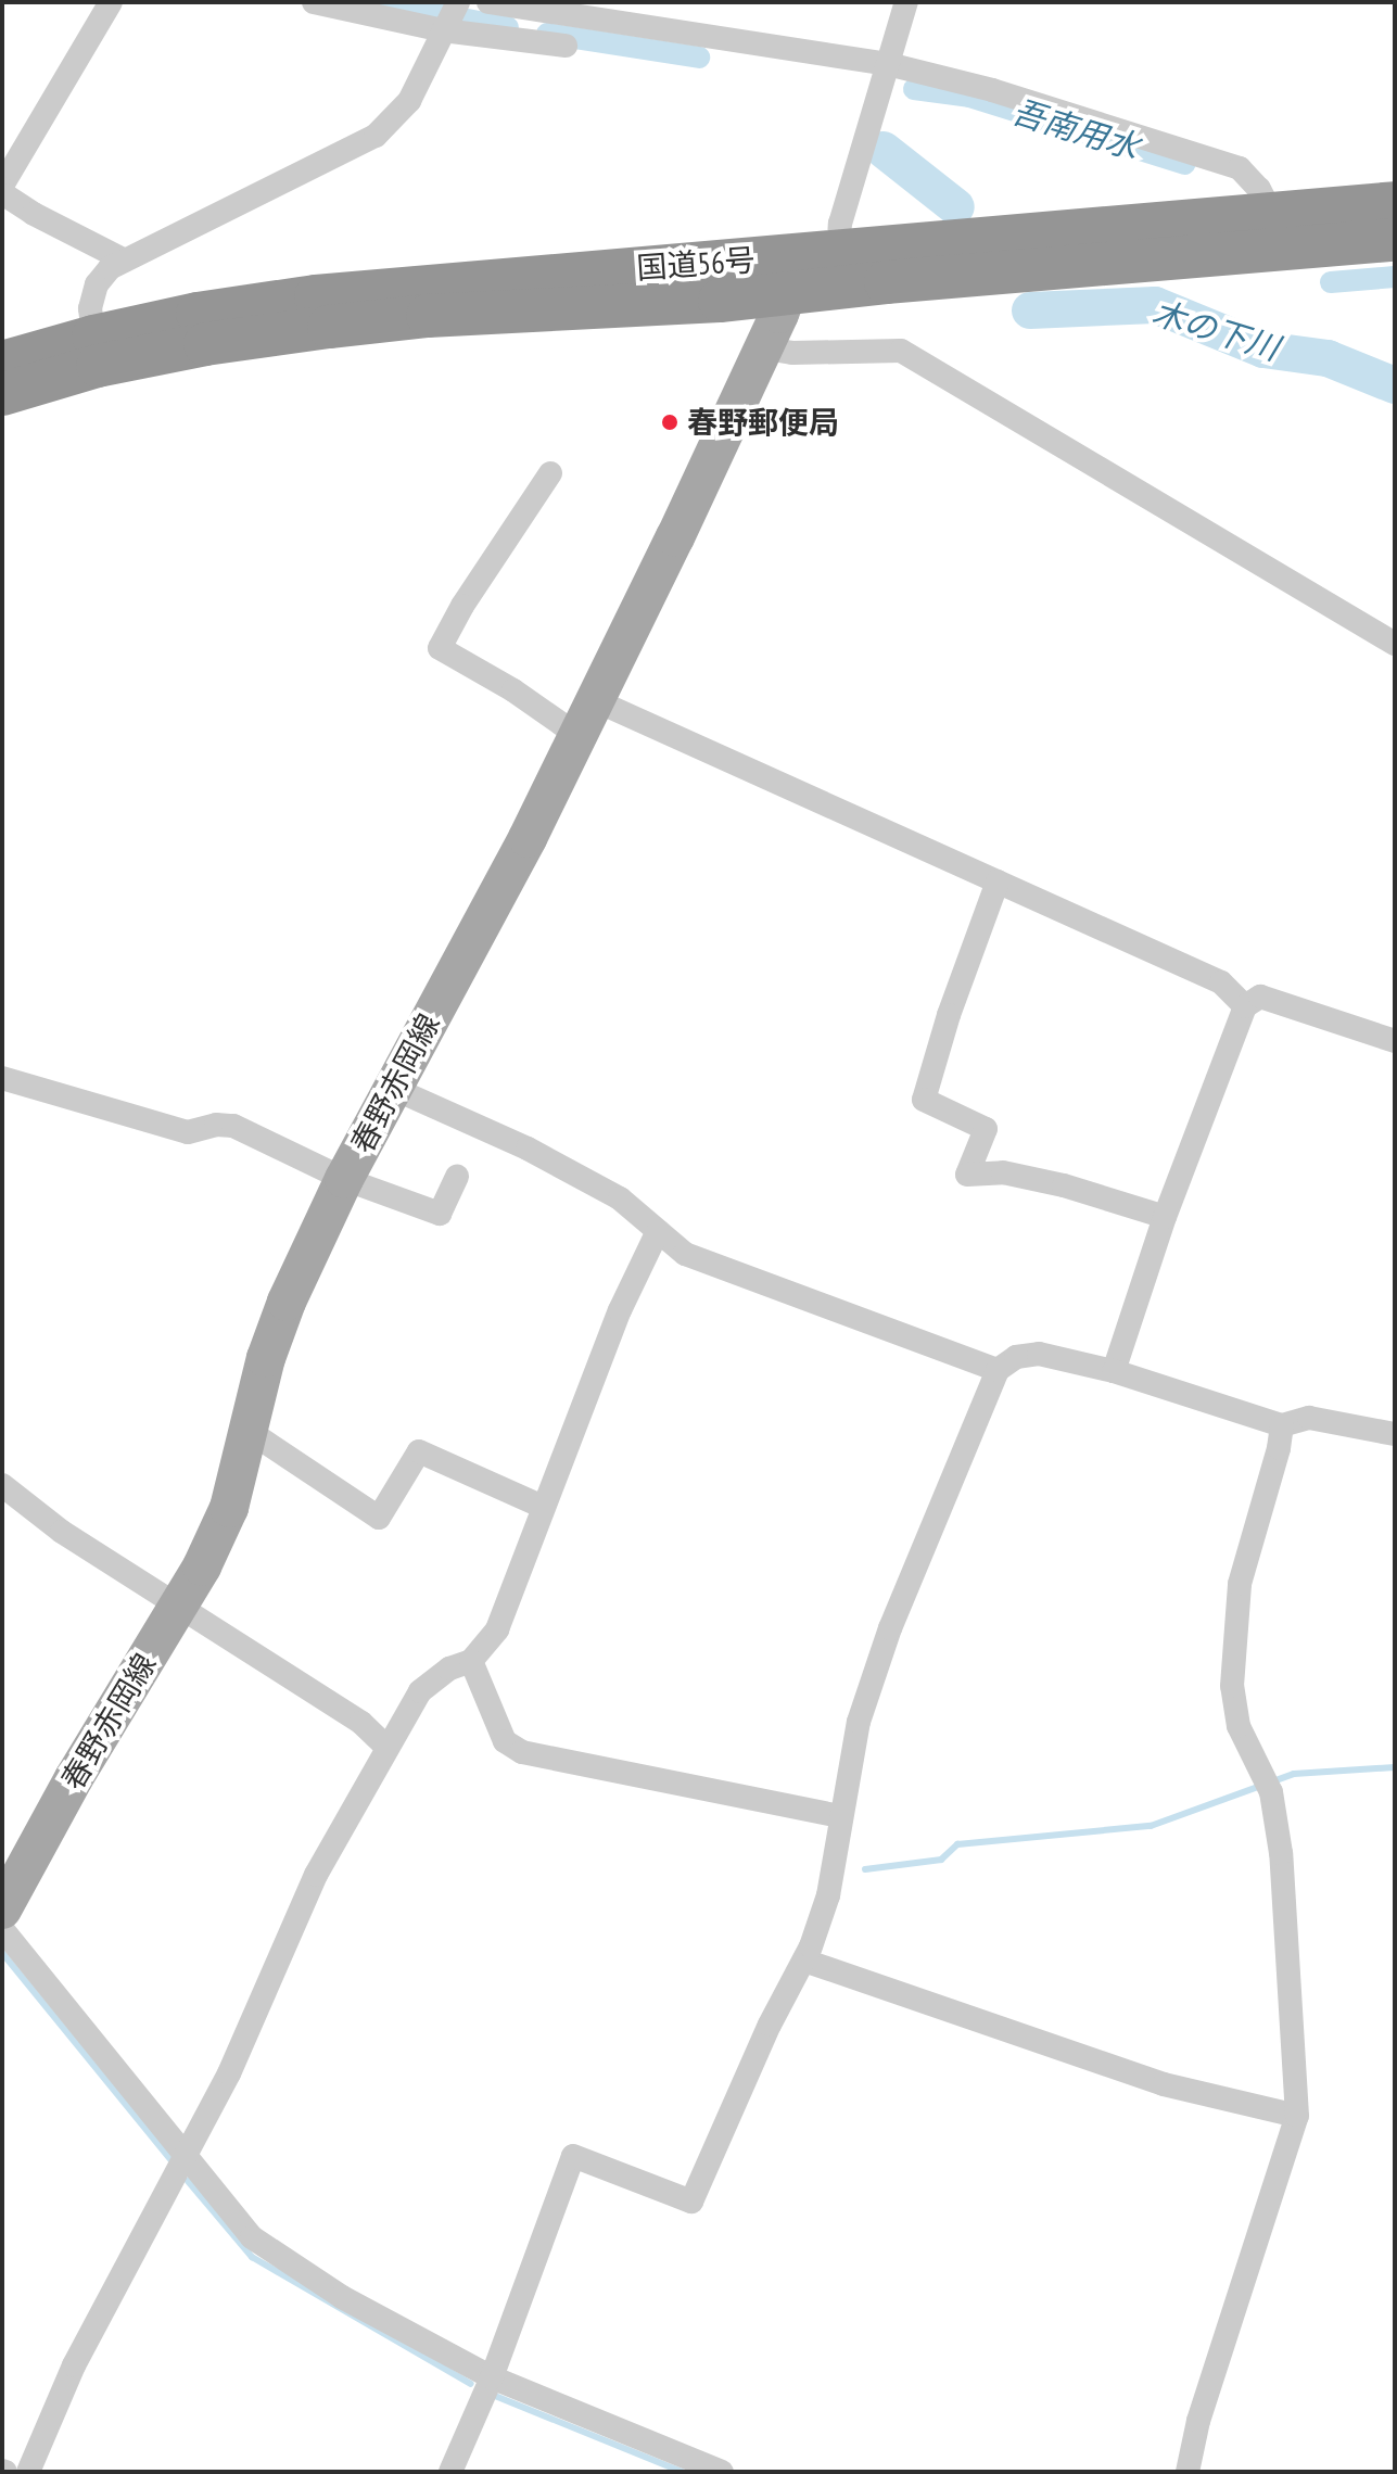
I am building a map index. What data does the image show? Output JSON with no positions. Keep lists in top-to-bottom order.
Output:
{
  "streets": {
    "highway": ["国道56号"],
    "main road": ["春野赤岡線"]
  },
  "crossings": [
    ["国道56号", "春野赤岡線"]
  ],
  "water": ["吾南用水", "木の下川"],
  "places": ["春野郵便局"]
}
